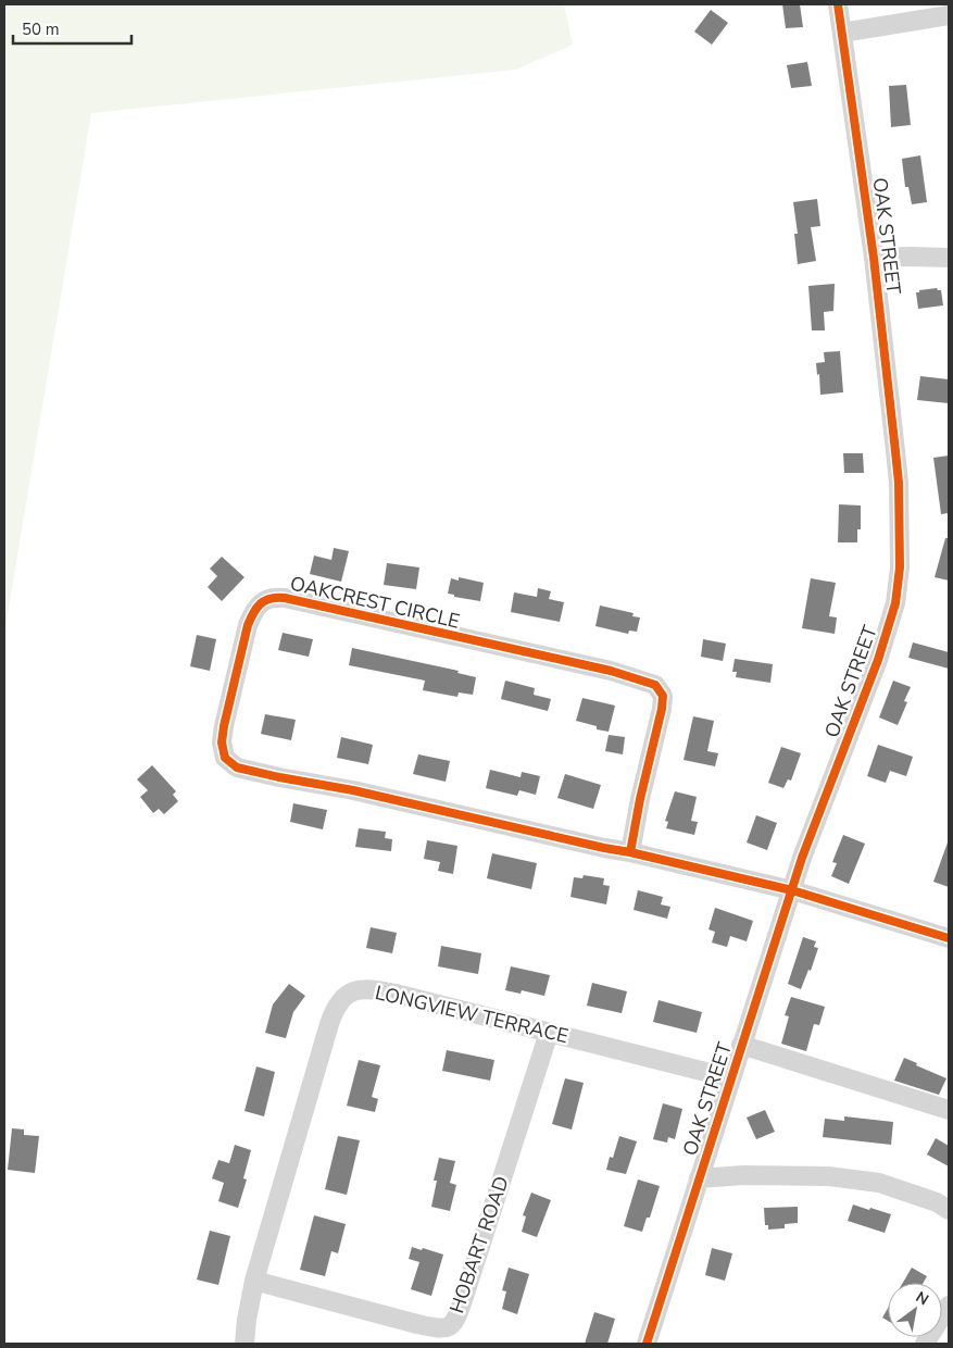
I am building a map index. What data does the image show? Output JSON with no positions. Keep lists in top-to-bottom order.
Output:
{
  "streets": {
    "street": [
      "OAK STREET",
      "OAKCREST CIRCLE",
      "LONGVIEW TERRACE",
      "HOBART ROAD"
    ]
  },
  "crossings": [
    ["OAK STREET", "OAKCREST CIRCLE"],
    ["OAK STREET", "LONGVIEW TERRACE"],
    ["LONGVIEW TERRACE", "HOBART ROAD"]
  ],
  "scale_bar": "50 m",
  "north": "top right"
}
